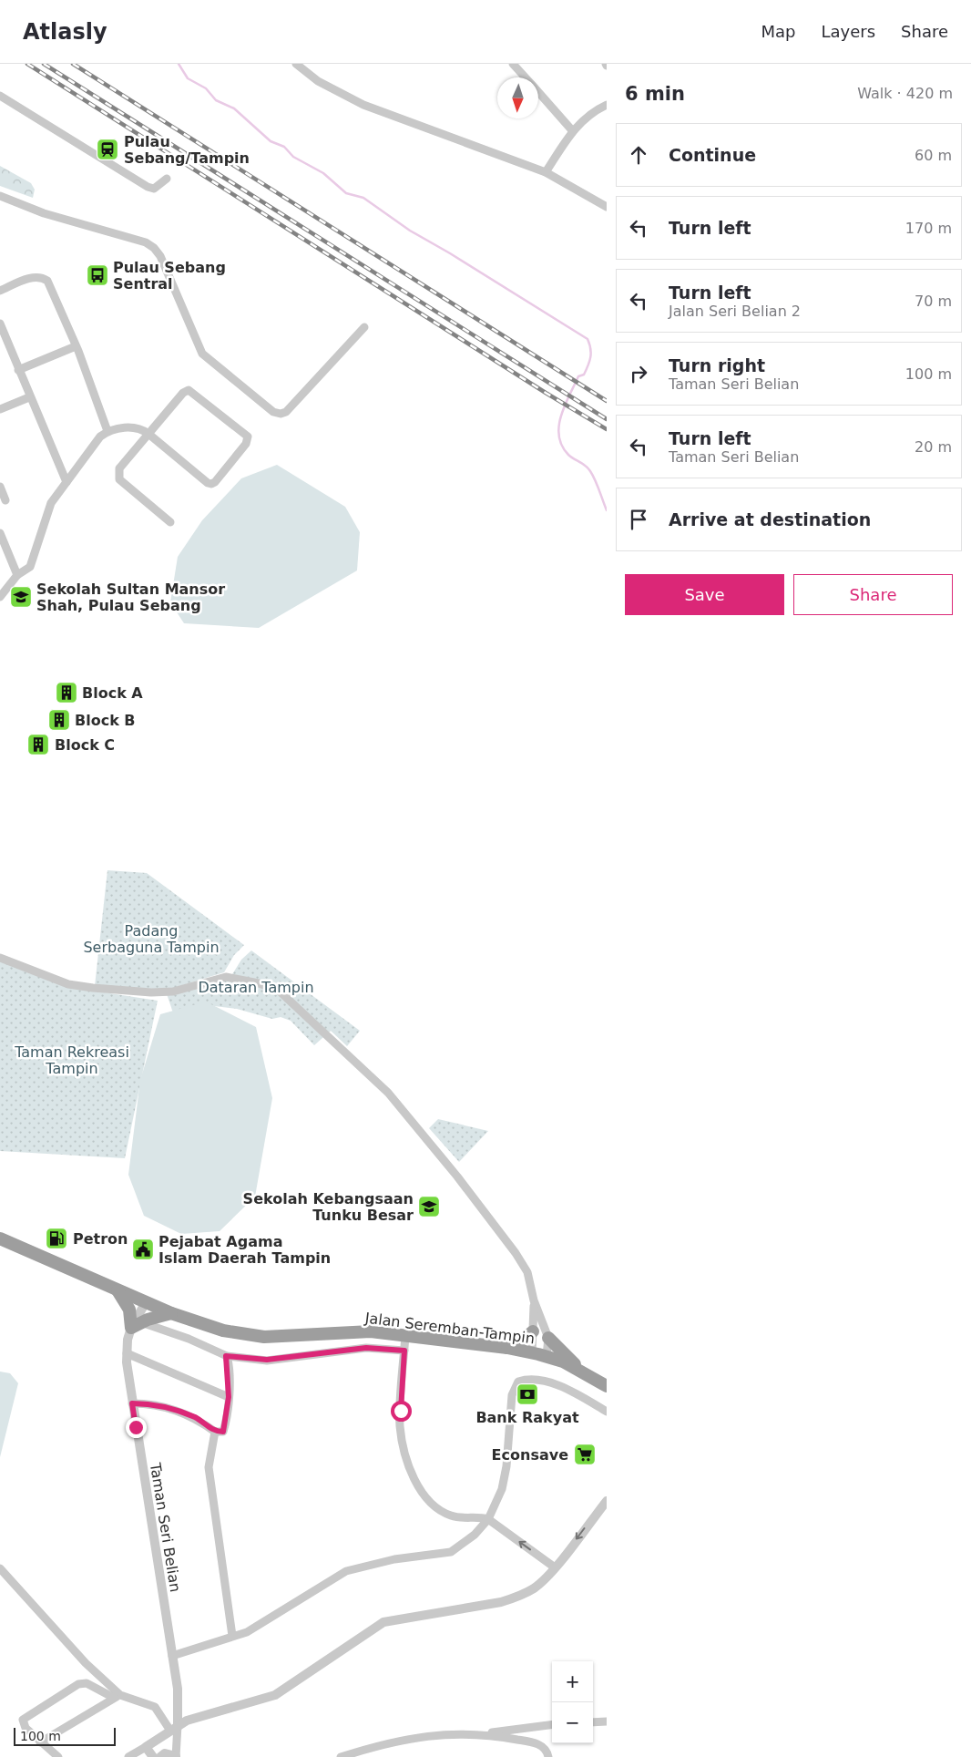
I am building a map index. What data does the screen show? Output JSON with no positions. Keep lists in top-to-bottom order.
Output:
{
  "streets": {
    "highway": ["Jalan Seremban-Tampin"],
    "street": ["Taman Seri Belian"]
  },
  "crossings": [
    ["Jalan Seremban-Tampin", "Taman Seri Belian"]
  ],
  "parks": ["Padang Serbaguna Tampin", "Dataran Tampin", "Taman Rekreasi Tampin"],
  "places": {
    "station": ["Pulau Sebang/Tampin"],
    "bus stop": ["Pulau Sebang Sentral"],
    "school or university": ["Sekolah Sultan Mansor Shah, Pulau Sebang", "Sekolah Kebangsaan Tunku Besar"],
    "building": ["Block A", "Block B", "Block C"],
    "fuel station": ["Petron"],
    "public building": ["Pejabat Agama Islam Daerah Tampin"],
    "bank": ["Bank Rakyat"],
    "supermarket": ["Econsave"]
  },
  "scale_bar": "100 m",
  "north": "bottom",
  "page": {
    "header": "Atlasly",
    "nav": ["Map", "Layers", "Share"],
    "heading": ["6 min", "Walk · 420 m"],
    "list": [
      ["Continue", "60 m"],
      ["Turn left", "170 m"],
      ["Turn left", "Jalan Seri Belian 2", "70 m"],
      ["Turn right", "Taman Seri Belian", "100 m"],
      ["Turn left", "Taman Seri Belian", "20 m"],
      "Arrive at destination"
    ],
    "buttons": ["Save", "Share"],
    "map_buttons": ["+", "−"],
    "scale": "100 m"
  }
}
